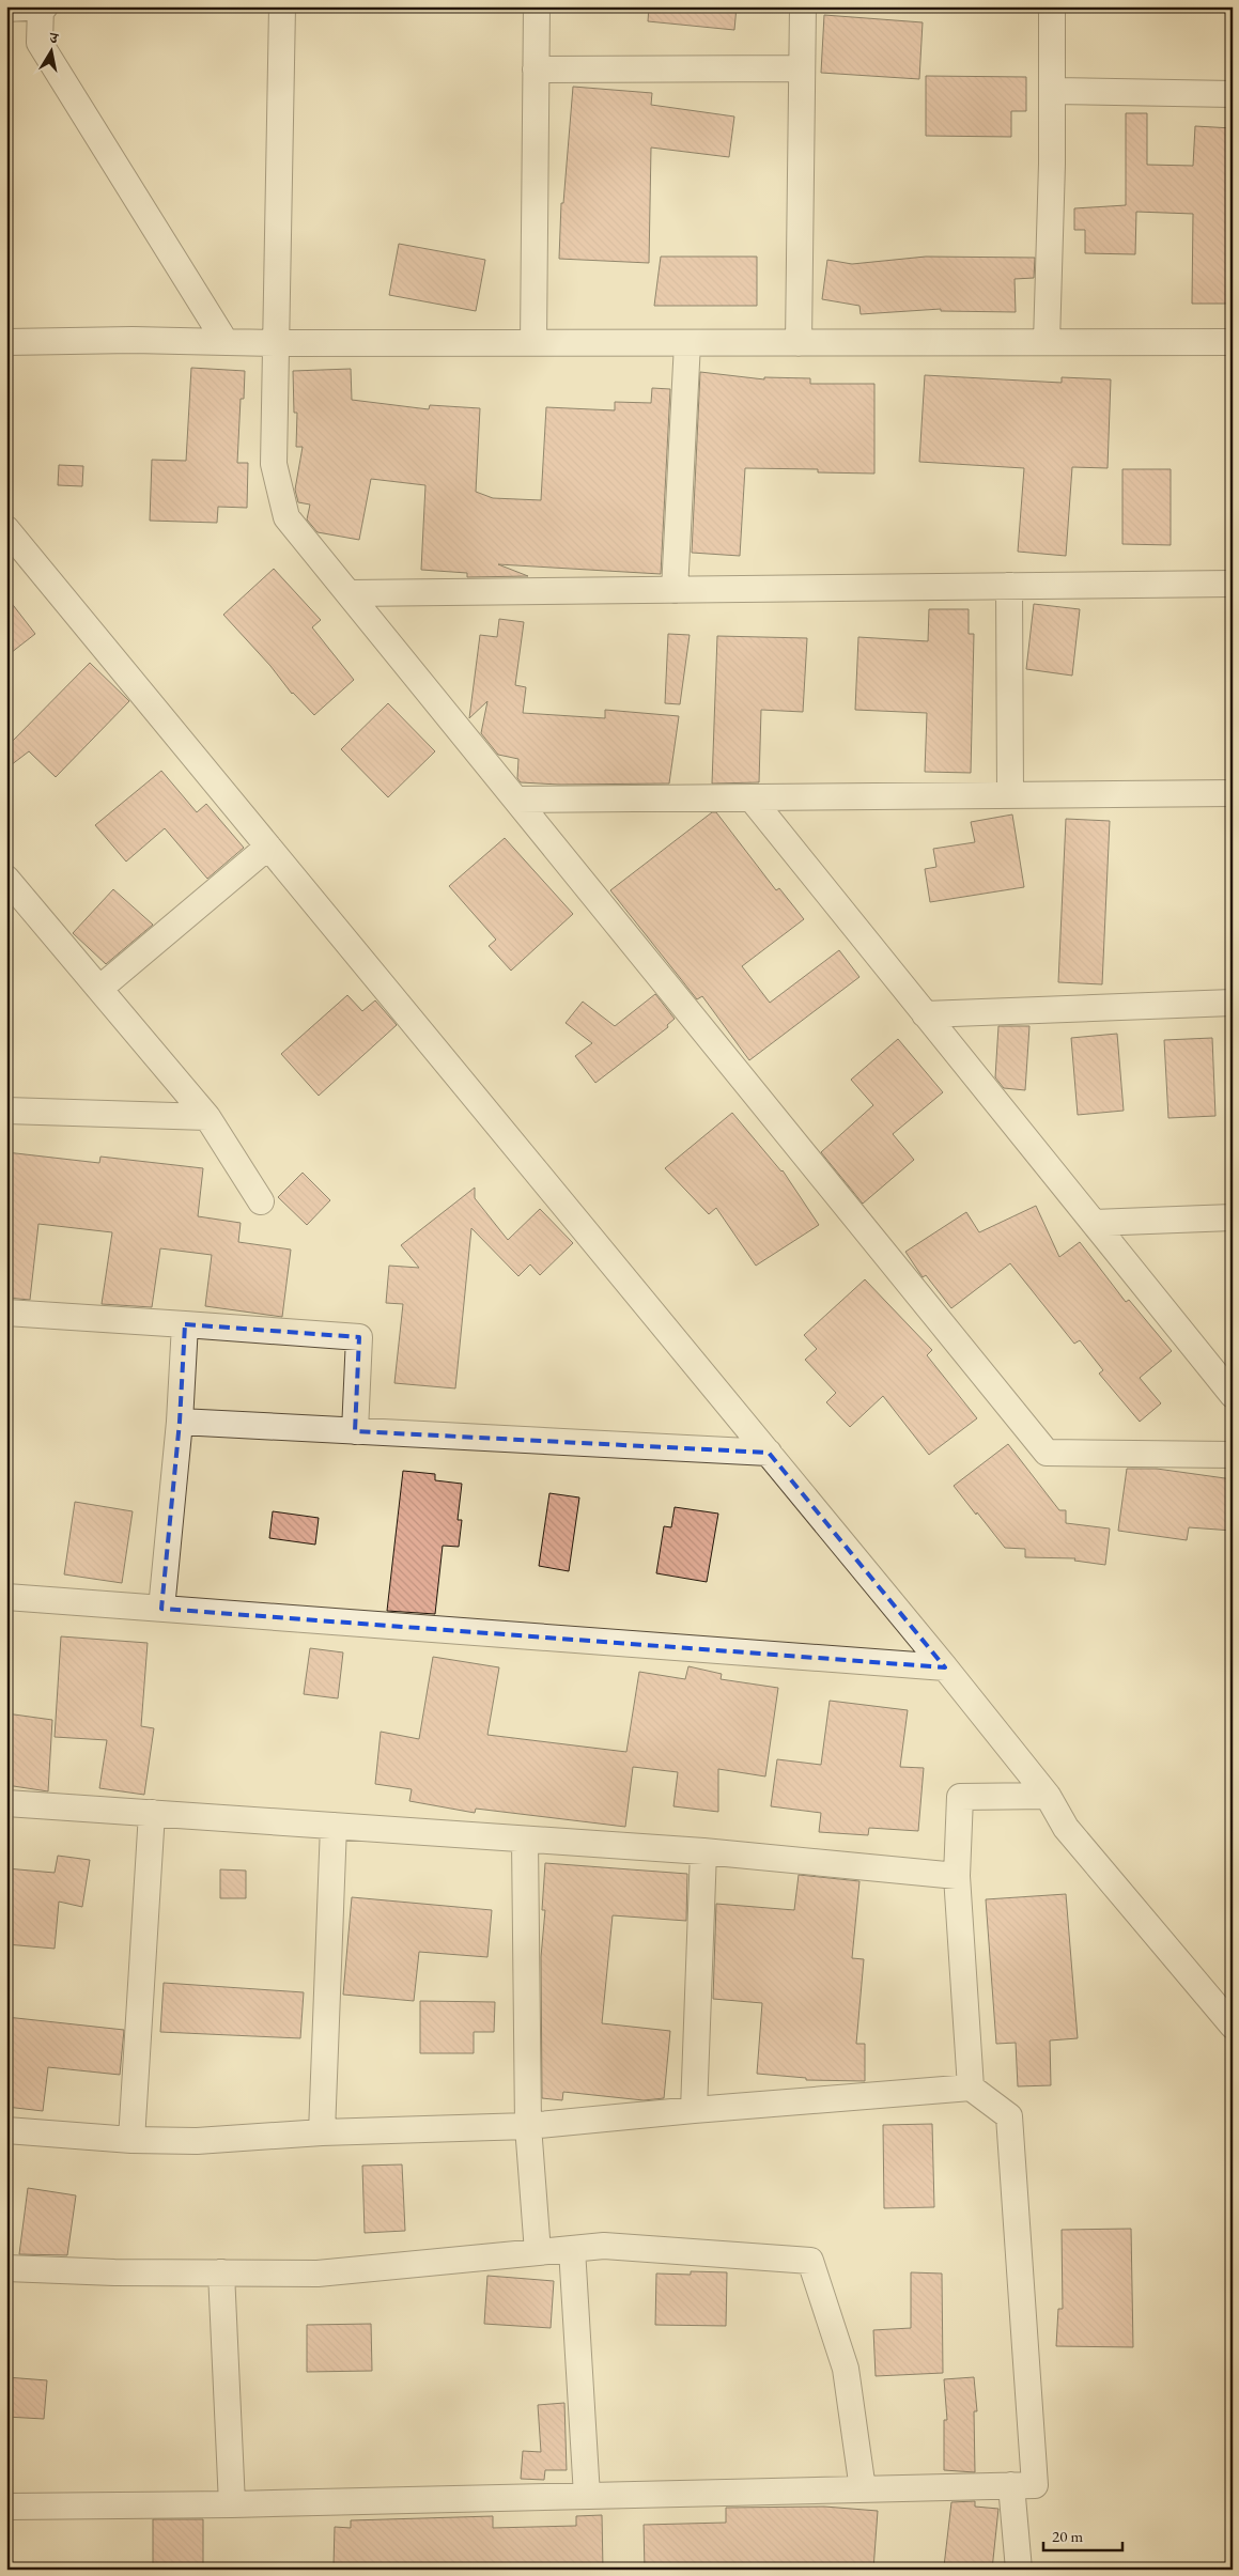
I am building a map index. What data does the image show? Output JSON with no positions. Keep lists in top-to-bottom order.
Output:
{
  "scale_bar": "20 m",
  "north": "top"
}
